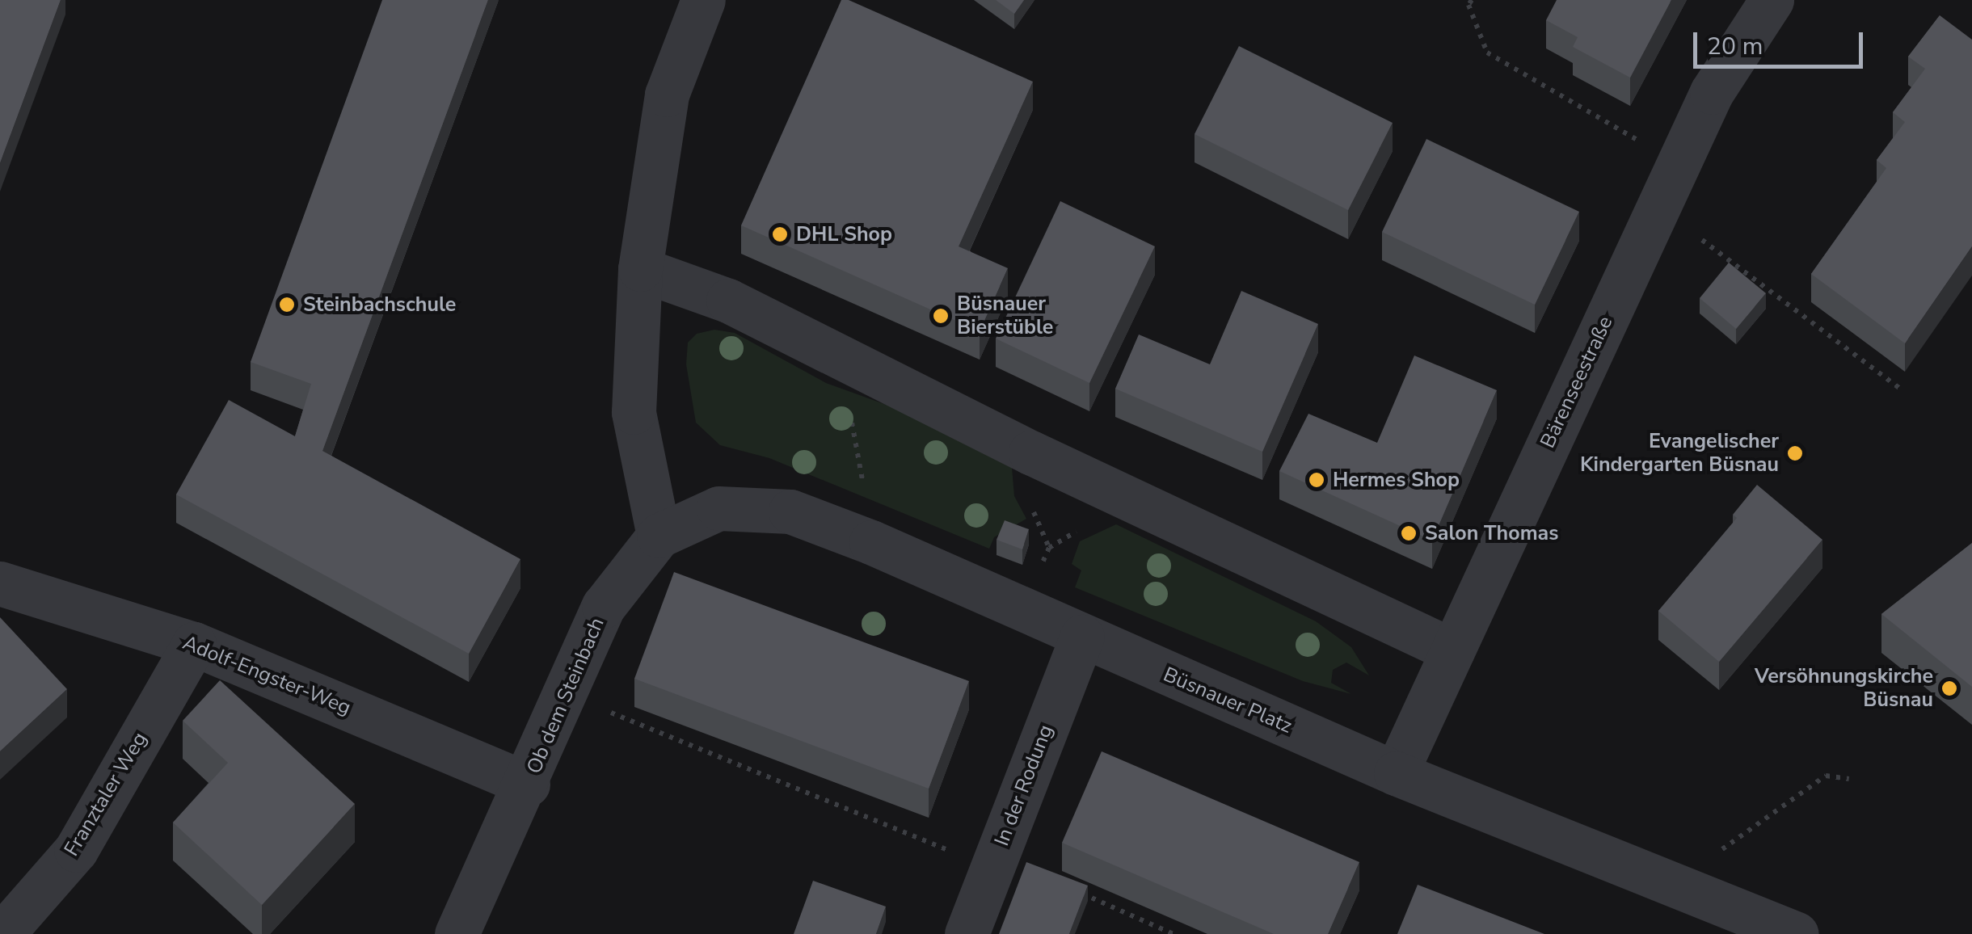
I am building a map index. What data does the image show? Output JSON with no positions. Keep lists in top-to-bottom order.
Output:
{
  "streets": {
    "street": [
      "Bärenseestraße",
      "Adolf-Engster-Weg",
      "Ob dem Steinbach",
      "Büsnauer Platz",
      "In der Rodung",
      "Franztaler Weg"
    ]
  },
  "crossings": [
    ["Bärenseestraße", "Büsnauer Platz"],
    ["Adolf-Engster-Weg", "Ob dem Steinbach"],
    ["Adolf-Engster-Weg", "Franztaler Weg"],
    ["Ob dem Steinbach", "Büsnauer Platz"],
    ["Büsnauer Platz", "In der Rodung"]
  ],
  "places": [
    "DHL Shop",
    "Steinbachschule",
    "Büsnauer Bierstüble",
    "Evangelischer Kindergarten Büsnau",
    "Hermes Shop",
    "Salon Thomas",
    "Versöhnungskirche Büsnau"
  ],
  "scale_bar": "20 m"
}
